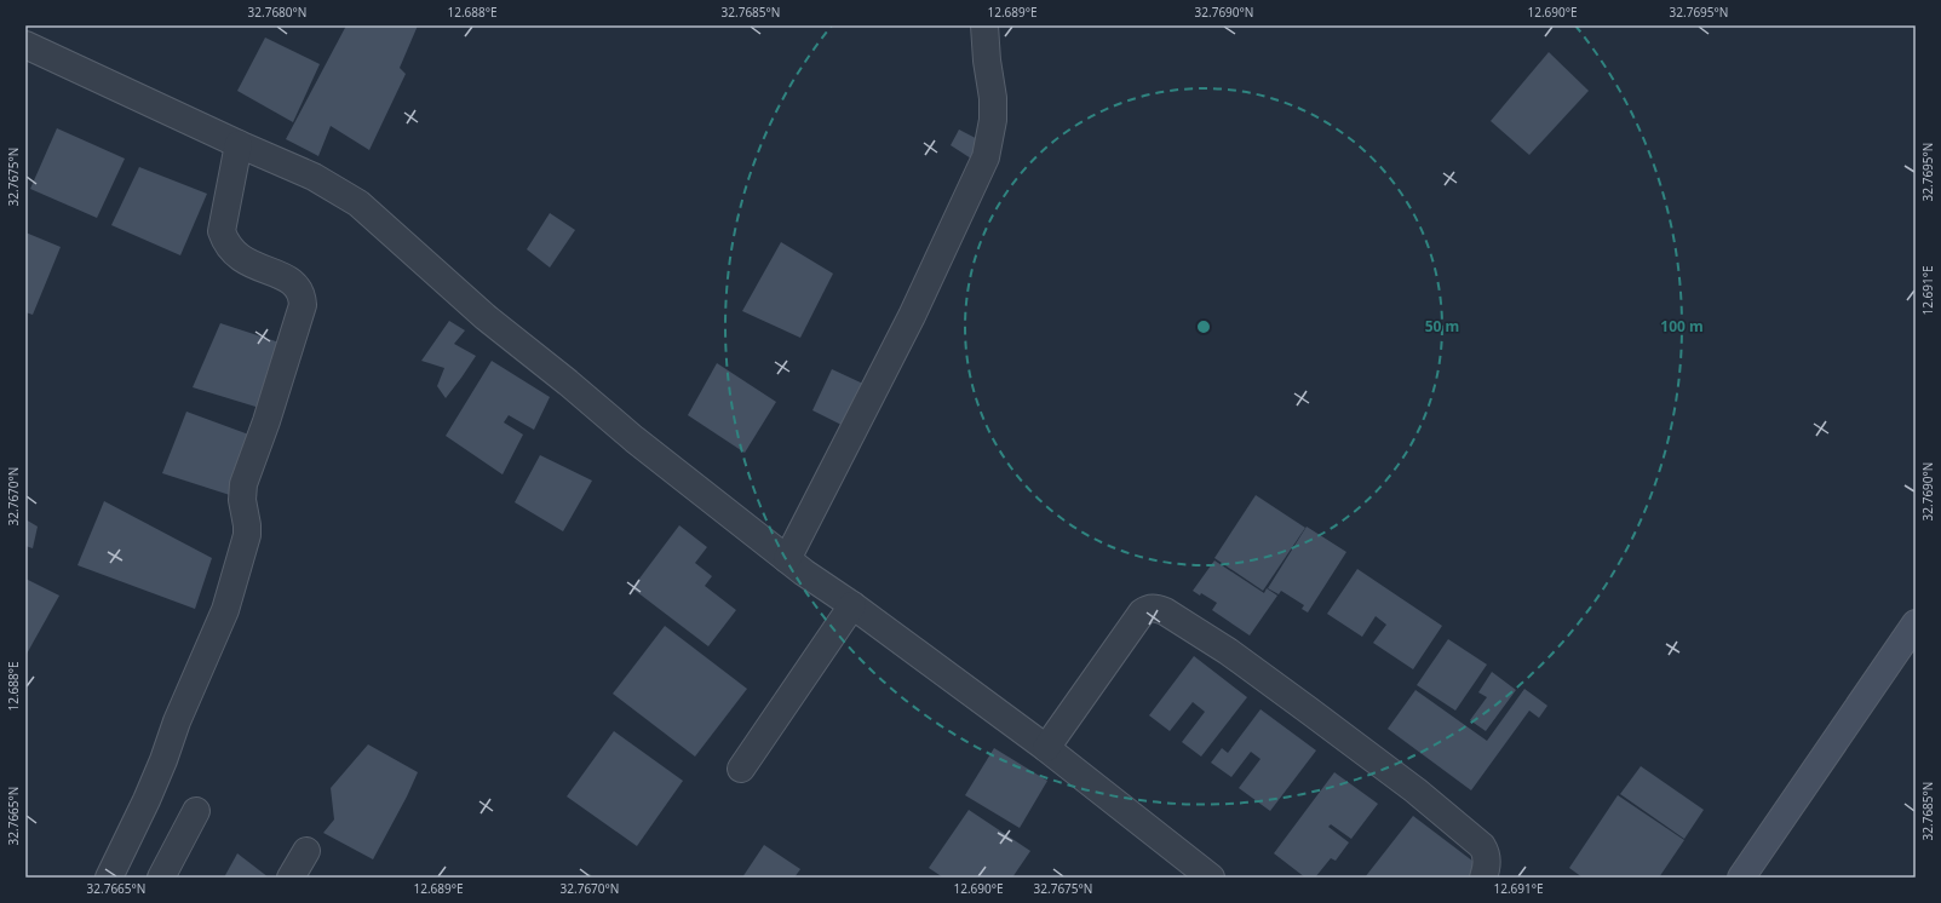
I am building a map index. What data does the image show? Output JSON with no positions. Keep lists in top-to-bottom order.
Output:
{
  "coordinates": [
    "32.7680°N",
    "12.688°E",
    "32.7685°N",
    "12.689°E",
    "32.7690°N",
    "12.690°E",
    "32.7695°N",
    "32.7675°N",
    "12.691°E",
    "32.7670°N",
    "32.7665°N"
  ],
  "rings": ["50 m", "100 m"]
}
